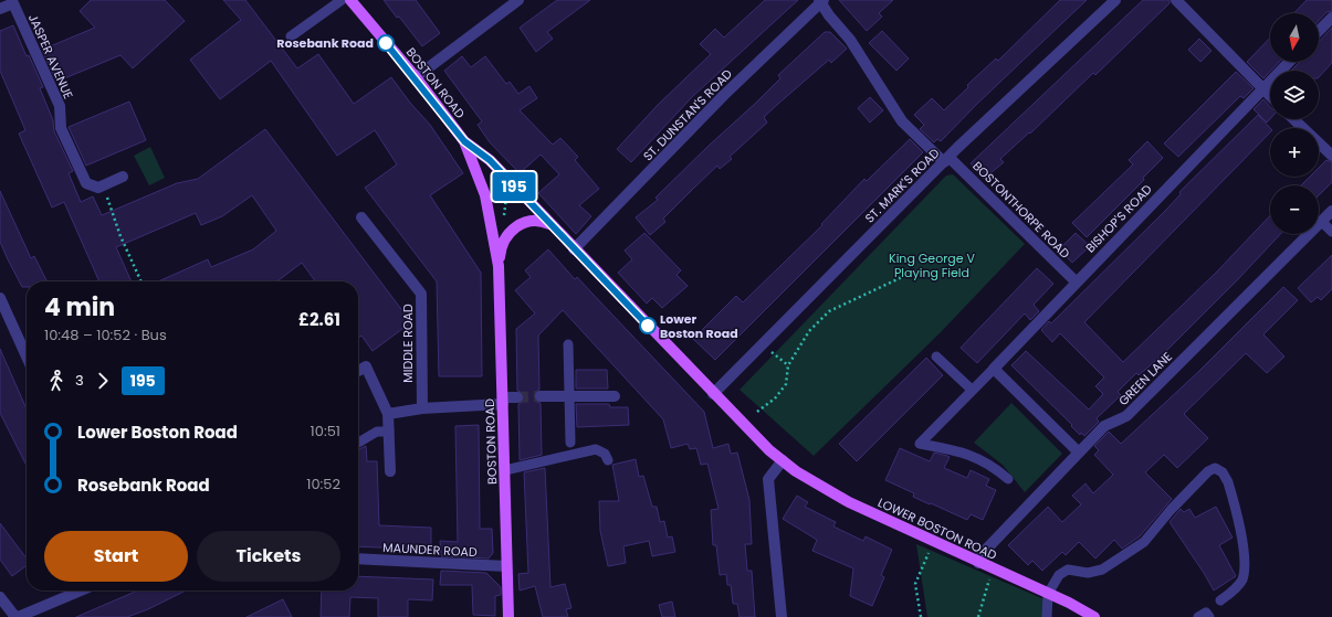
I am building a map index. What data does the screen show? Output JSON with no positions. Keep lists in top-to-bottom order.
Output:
{
  "streets": {
    "main road": ["BOSTON ROAD", "LOWER BOSTON ROAD"],
    "street": [
      "JASPER AVENUE",
      "ST. DUNSTAN'S ROAD",
      "ST. MARK'S ROAD",
      "BOSTONTHORPE ROAD",
      "BISHOP'S ROAD",
      "MIDDLE ROAD",
      "GREEN LANE",
      "MAUNDER ROAD"
    ]
  },
  "crossings": [
    ["BOSTON ROAD", "LOWER BOSTON ROAD"],
    ["BOSTON ROAD", "MAUNDER ROAD"],
    ["ST. DUNSTAN'S ROAD", "BOSTONTHORPE ROAD"],
    ["ST. DUNSTAN'S ROAD", "LOWER BOSTON ROAD"],
    ["ST. MARK'S ROAD", "BOSTONTHORPE ROAD"],
    ["ST. MARK'S ROAD", "LOWER BOSTON ROAD"],
    ["BOSTONTHORPE ROAD", "BISHOP'S ROAD"],
    ["GREEN LANE", "LOWER BOSTON ROAD"]
  ],
  "parks": ["King George V Playing Field"],
  "places": ["Rosebank Road", "Lower Boston Road"],
  "lines": ["bus line 195"],
  "north": "bottom",
  "page": {
    "on_map": "195",
    "map_buttons": ["+", "−"],
    "heading": ["4 min", "10:48 – 10:52 · Bus", "£2.61"],
    "legs": ["3", "195"],
    "list": [
      {
        "name": "Lower Boston Road",
        "value": "10:51"
      },
      {
        "name": "Rosebank Road",
        "value": "10:52"
      }
    ],
    "buttons": ["Start", "Tickets"]
  }
}
